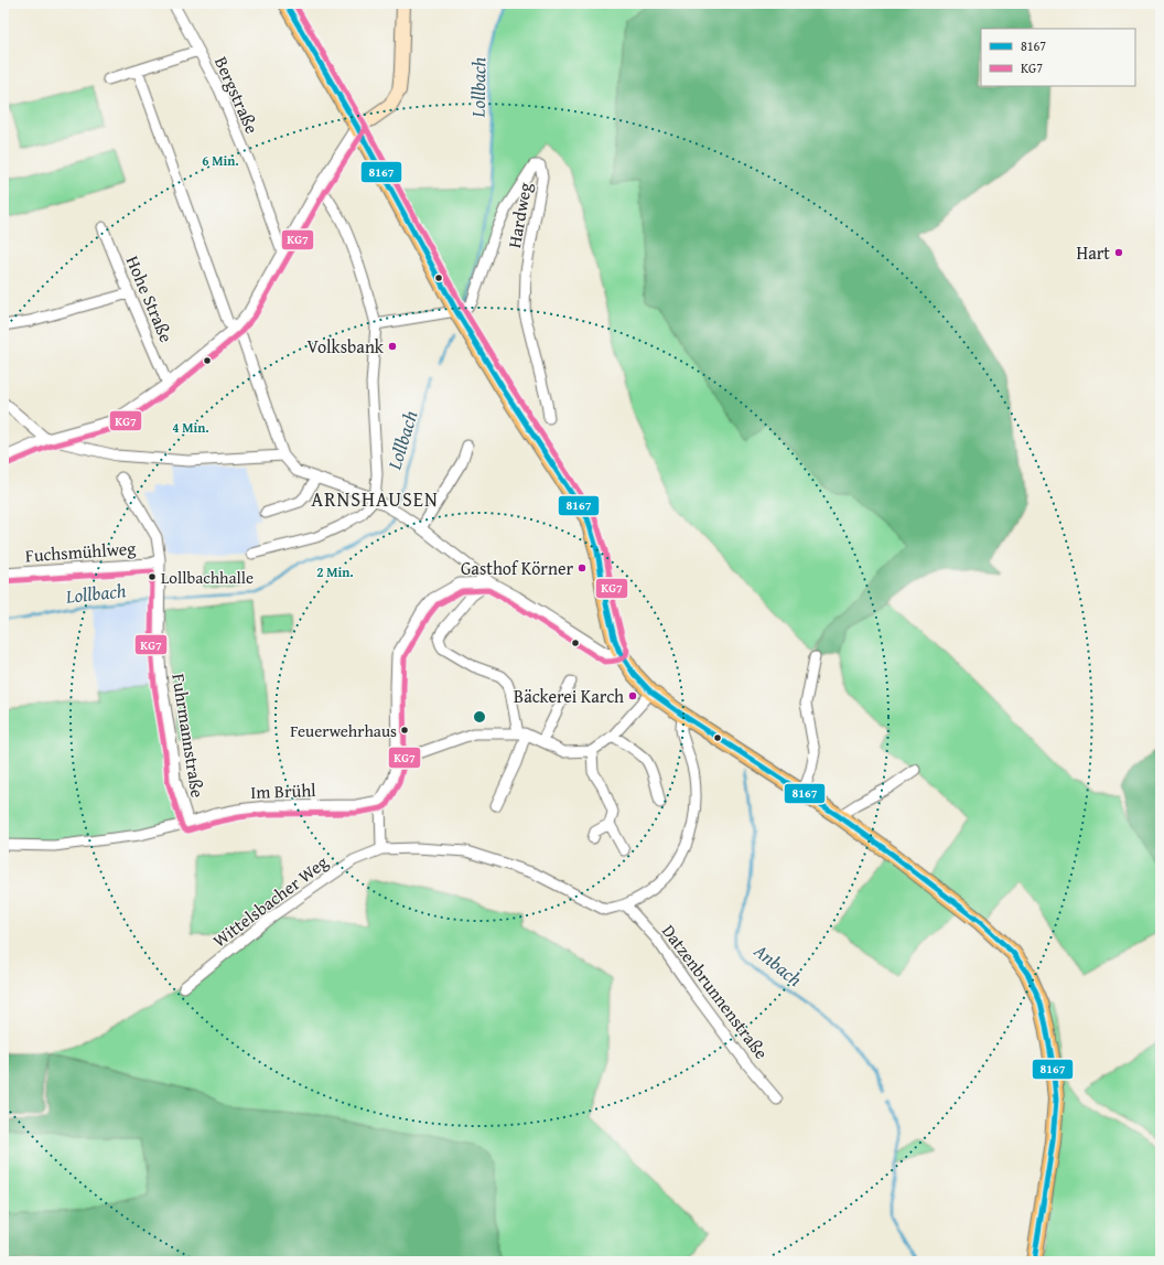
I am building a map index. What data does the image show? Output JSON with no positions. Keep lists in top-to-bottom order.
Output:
{
  "streets": {
    "street": [
      "Bergstraße",
      "Hardweg",
      "Hohe Straße",
      "Fuchsmühlweg",
      "Fuhrmannstraße",
      "Im Brühl",
      "Wittelsbacher Weg",
      "Datzenbrunnenstraße"
    ]
  },
  "crossings": [
    ["Fuchsmühlweg", "Fuhrmannstraße"],
    ["Fuhrmannstraße", "Im Brühl"]
  ],
  "districts": ["ARNSHAUSEN"],
  "water": ["Lollbach", "Anbach"],
  "places": [
    "Hart",
    "Volksbank",
    "Gasthof Körner",
    "Lollbachhalle",
    "Bäckerei Karch",
    "Feuerwehrhaus"
  ],
  "lines": ["transit line 8167", "transit line KG7"],
  "legend": ["8167", "KG7"],
  "rings": ["6 Min.", "4 Min.", "2 Min."]
}
